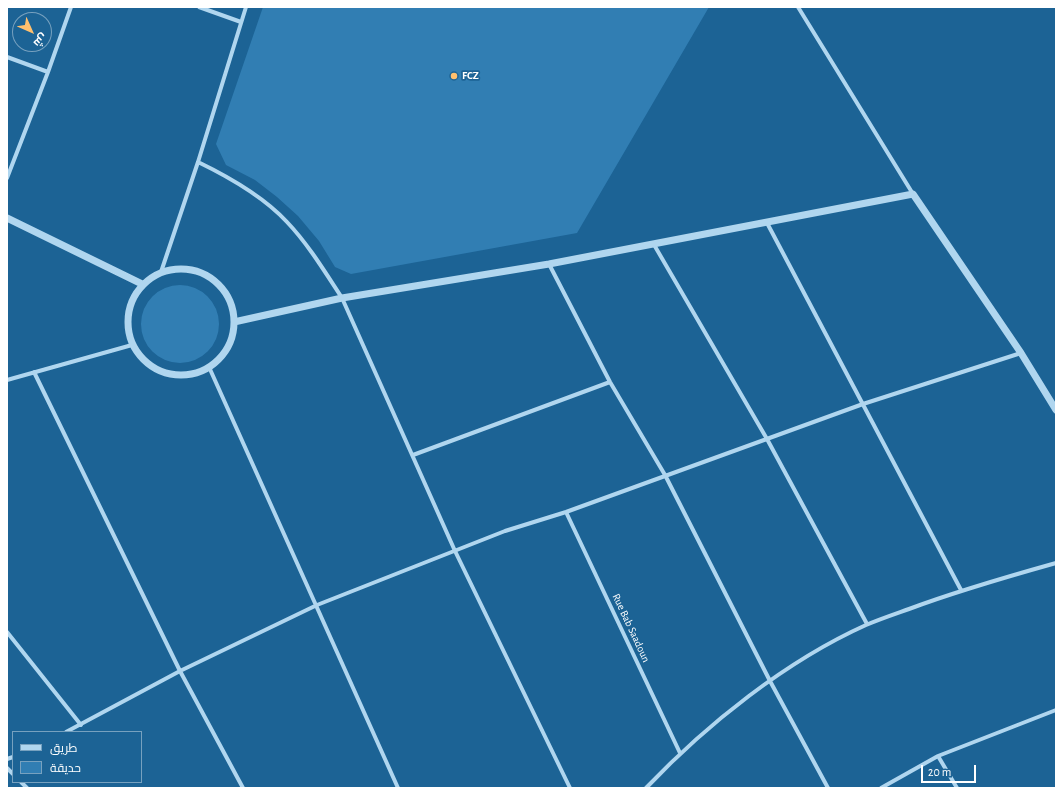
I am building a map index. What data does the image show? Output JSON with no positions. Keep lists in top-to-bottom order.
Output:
{
  "streets": {
    "street": ["Rue Bab Saadoun"]
  },
  "places": ["FCZ"],
  "legend": ["طريق", "حديقة"],
  "scale_bar": "20 m",
  "north": "bottom right"
}
